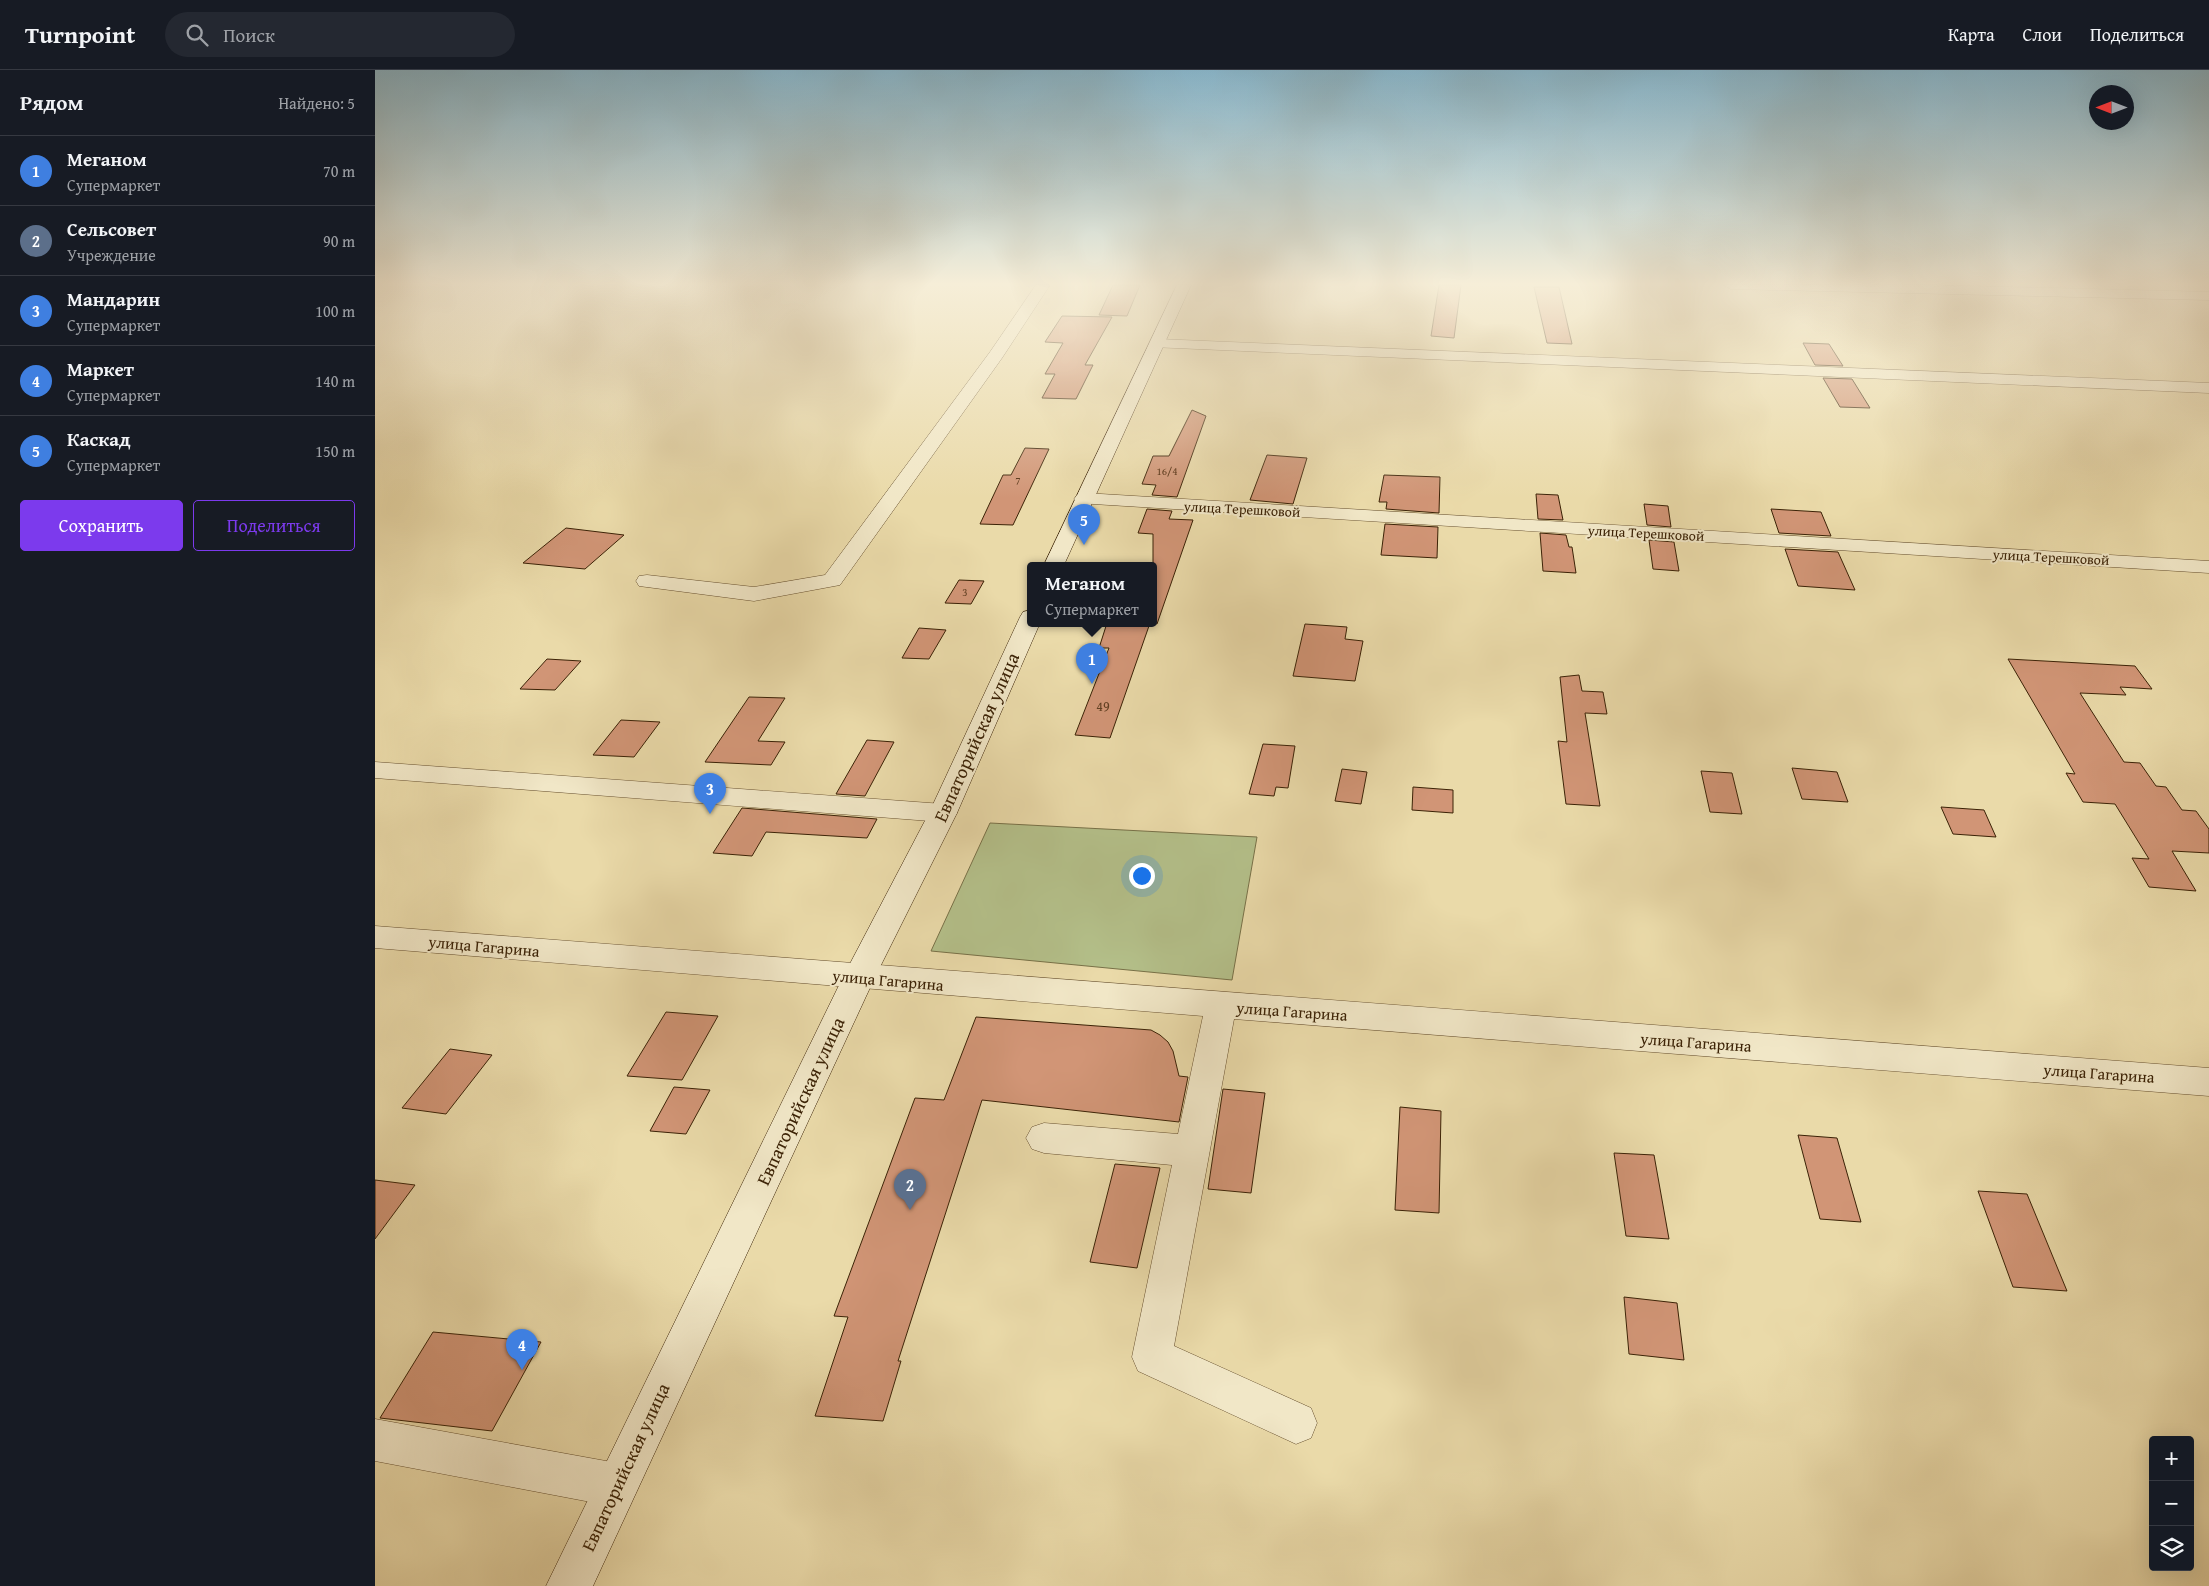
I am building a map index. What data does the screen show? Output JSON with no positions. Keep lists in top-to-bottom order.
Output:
{
  "streets": {
    "street": ["улица Терешковой", "Евпаторийская улица", "улица Гагарина"]
  },
  "crossings": [
    ["Евпаторийская улица", "улица Гагарина"]
  ],
  "house_numbers": [
    "16/4",
    "7",
    "3",
    "49"
  ],
  "north": "left",
  "page": {
    "header": "Turnpoint",
    "search": "Поиск",
    "nav": ["Карта", "Слои", "Поделиться"],
    "heading": ["Рядом", "Найдено: 5"],
    "list": [
      {
        "mark": "1",
        "name": "Меганом",
        "note": "Супермаркет",
        "value": "70 m"
      },
      {
        "mark": "2",
        "name": "Сельсовет",
        "note": "Учреждение",
        "value": "90 m"
      },
      {
        "mark": "3",
        "name": "Мандарин",
        "note": "Супермаркет",
        "value": "100 m"
      },
      {
        "mark": "4",
        "name": "Маркет",
        "note": "Супермаркет",
        "value": "140 m"
      },
      {
        "mark": "5",
        "name": "Каскад",
        "note": "Супермаркет",
        "value": "150 m"
      }
    ],
    "buttons": ["Сохранить", "Поделиться"],
    "pins": [
      "5",
      "1",
      "3",
      "2",
      "4"
    ],
    "popup": ["Меганом", "Супермаркет"],
    "map_buttons": ["+", "−"]
  }
}
